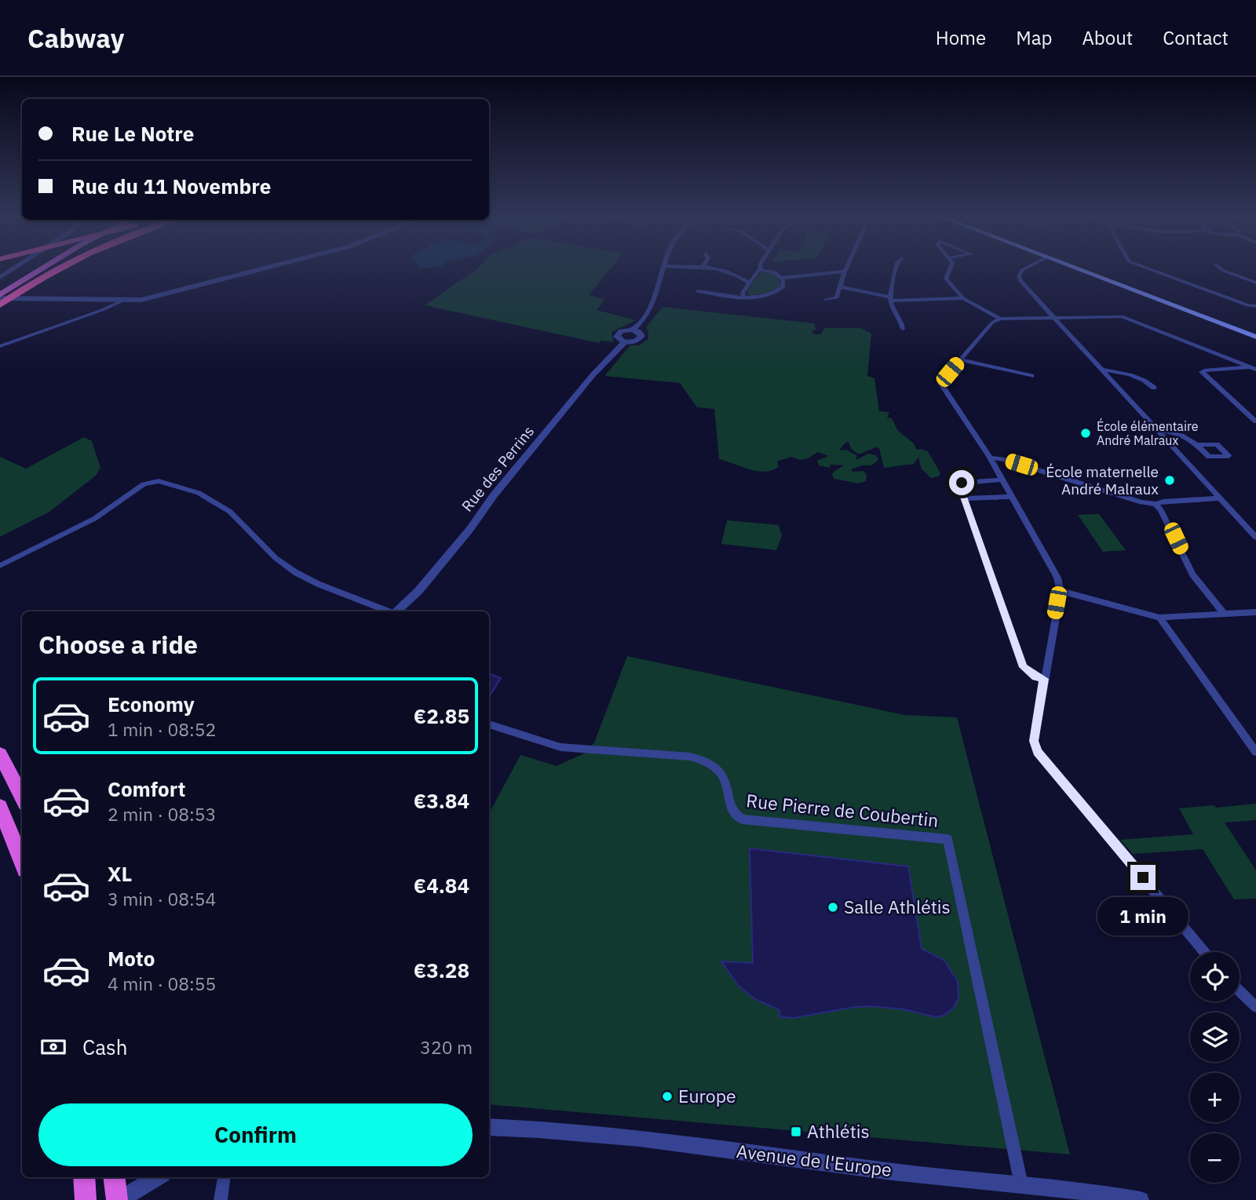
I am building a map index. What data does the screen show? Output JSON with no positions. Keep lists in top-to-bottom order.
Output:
{
  "streets": {
    "street": ["Rue des Perrins", "Rue Pierre de Coubertin", "Avenue de l'Europe"]
  },
  "crossings": [
    ["Rue Pierre de Coubertin", "Avenue de l'Europe"]
  ],
  "places": {
    "other": [
      "École élémentaire André Malraux",
      "École maternelle André Malraux",
      "Salle Athlétis",
      "Europe"
    ],
    "transit": ["Athlétis"]
  },
  "page": {
    "header": "Cabway",
    "nav": [
      "Home",
      "Map",
      "About",
      "Contact"
    ],
    "banner": ["Rue Le Notre", "Rue du 11 Novembre"],
    "heading": "Choose a ride",
    "list": [
      {
        "name": "Economy",
        "note": "1 min · 08:52",
        "value": "€2.85"
      },
      {
        "name": "Comfort",
        "note": "2 min · 08:53",
        "value": "€3.84"
      },
      {
        "name": "XL",
        "note": "3 min · 08:54",
        "value": "€4.84"
      },
      {
        "name": "Moto",
        "note": "4 min · 08:55",
        "value": "€3.28"
      }
    ],
    "bubble": "1 min",
    "map_buttons": ["+", "−"],
    "pay": ["Cash", "320 m"],
    "buttons": "Confirm"
  }
}
